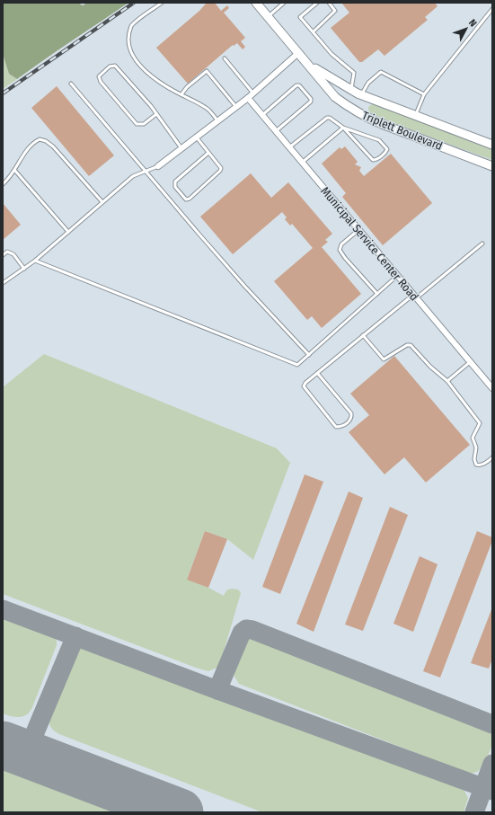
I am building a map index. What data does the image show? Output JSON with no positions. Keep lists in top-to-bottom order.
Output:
{
  "streets": {
    "main road": ["Triplett Boulevard"],
    "street": ["Municipal Service Center Road"]
  },
  "north": "top right"
}
